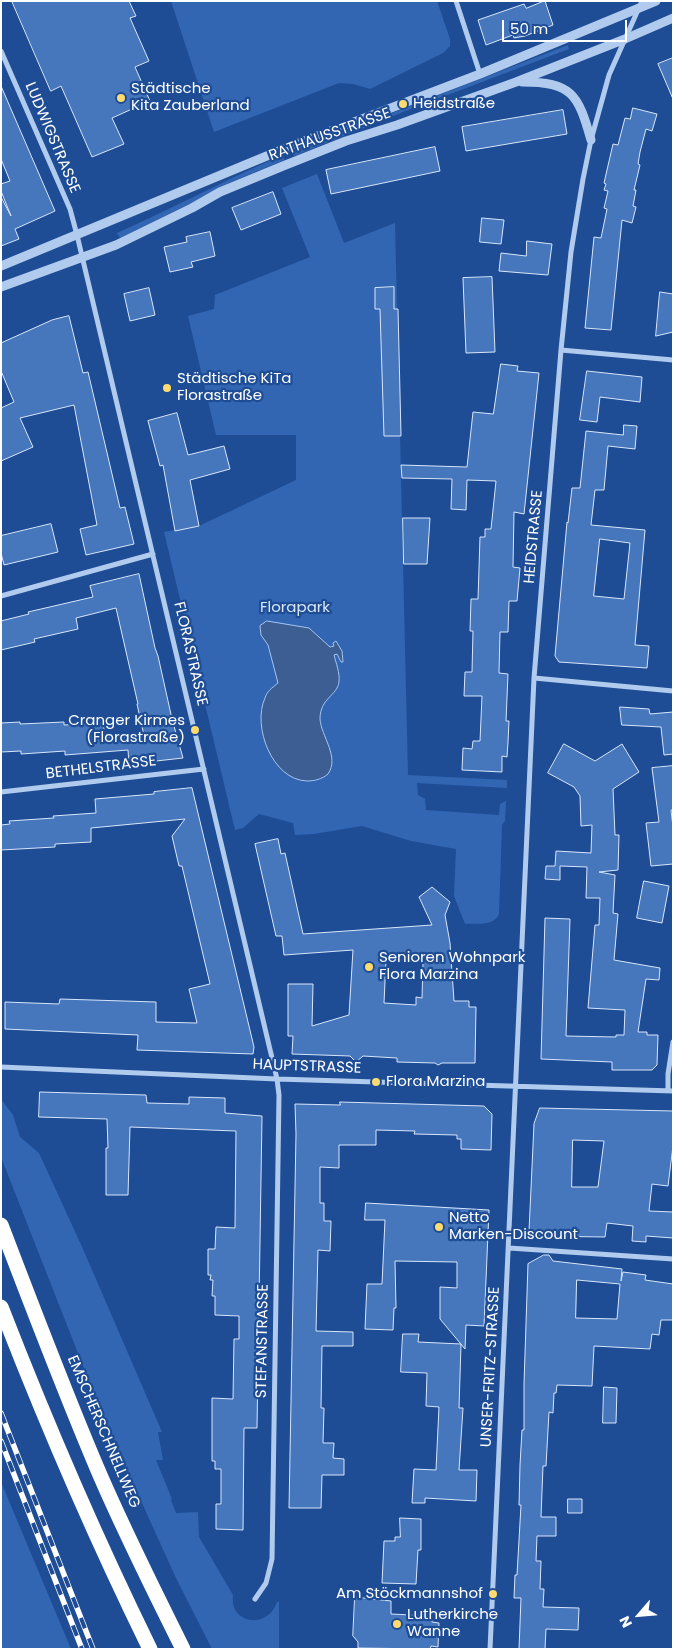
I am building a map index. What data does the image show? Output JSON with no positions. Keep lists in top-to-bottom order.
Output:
{
  "streets": {
    "highway": ["EMSCHERSCHNELLWEG"],
    "street": [
      "RATHAUSSTRASSE",
      "LUDWIGSTRASSE",
      "HEIDSTRASSE",
      "FLORASTRASSE",
      "BETHELSTRASSE",
      "HAUPTSTRASSE",
      "STEFANSTRASSE",
      "UNSER-FRITZ-STRASSE"
    ]
  },
  "crossings": [
    ["RATHAUSSTRASSE", "LUDWIGSTRASSE"],
    ["RATHAUSSTRASSE", "HEIDSTRASSE"],
    ["RATHAUSSTRASSE", "FLORASTRASSE"],
    ["LUDWIGSTRASSE", "FLORASTRASSE"],
    ["HEIDSTRASSE", "HAUPTSTRASSE"],
    ["HEIDSTRASSE", "UNSER-FRITZ-STRASSE"],
    ["FLORASTRASSE", "BETHELSTRASSE"],
    ["FLORASTRASSE", "HAUPTSTRASSE"],
    ["FLORASTRASSE", "STEFANSTRASSE"],
    ["HAUPTSTRASSE", "STEFANSTRASSE"],
    ["HAUPTSTRASSE", "UNSER-FRITZ-STRASSE"]
  ],
  "parks": ["Florapark"],
  "places": [
    "Städtische Kita Zauberland",
    "Heidstraße",
    "Städtische KiTa Florastraße",
    "Cranger Kirmes (Florastraße)",
    "Senioren Wohnpark Flora Marzina",
    "Flora Marzina",
    "Netto Marken-Discount",
    "Am Stöckmannshof",
    "Lutherkirche Wanne"
  ],
  "scale_bar": "50 m",
  "north": "bottom left"
}
